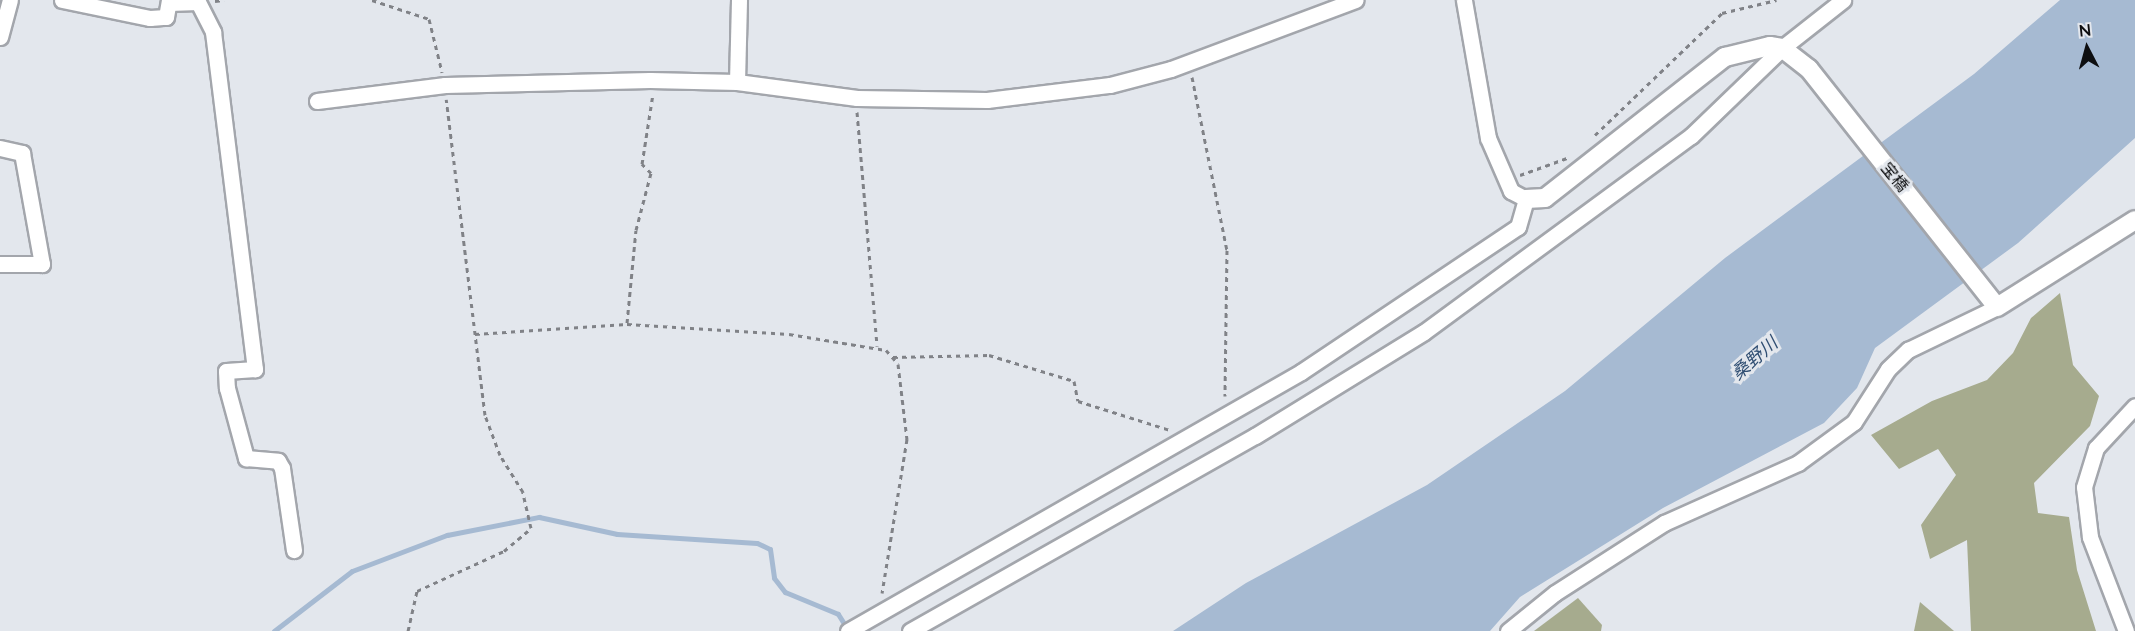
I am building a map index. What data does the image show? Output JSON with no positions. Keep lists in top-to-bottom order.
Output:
{
  "streets": {
    "street": ["宝橋"]
  },
  "water": ["桑野川"],
  "north": "top"
}
